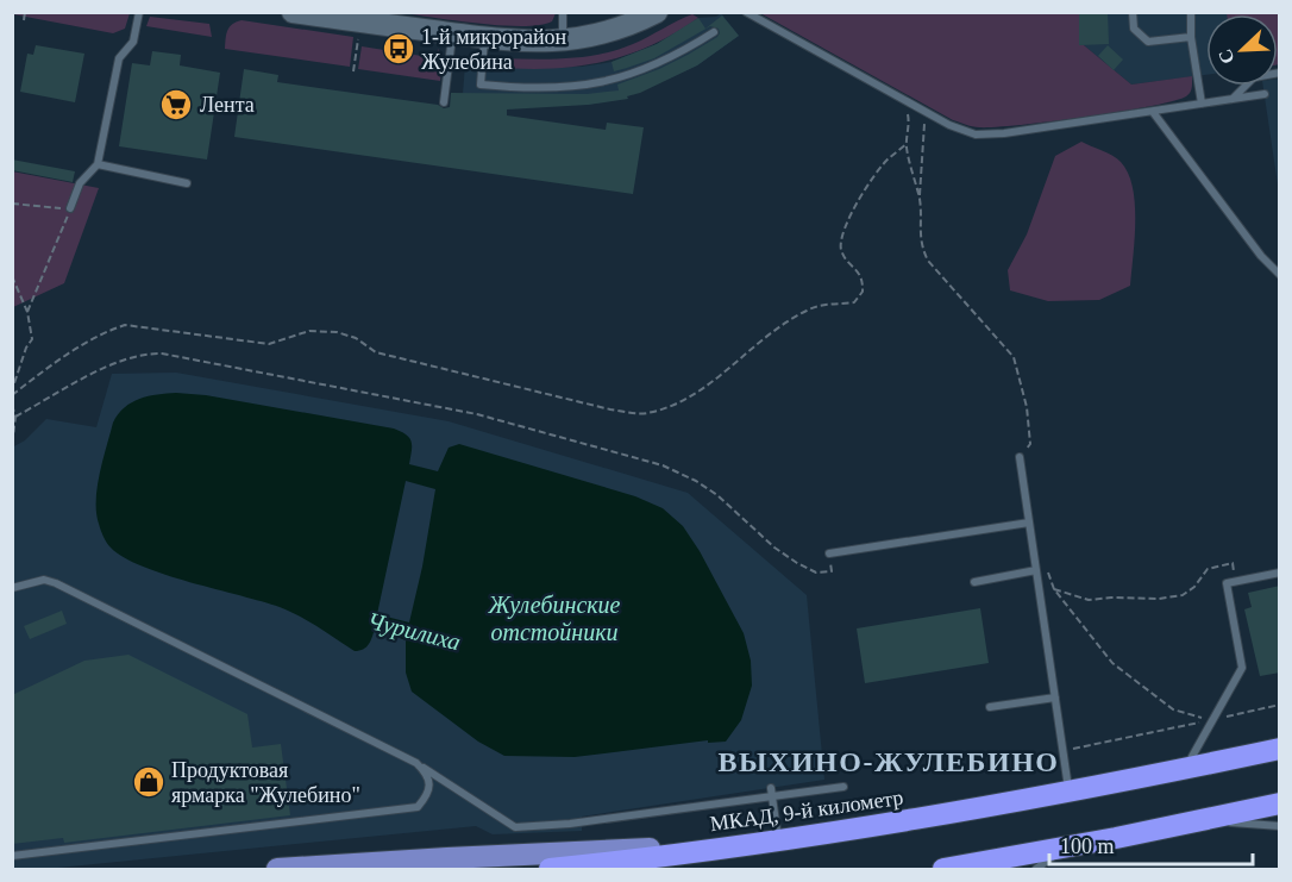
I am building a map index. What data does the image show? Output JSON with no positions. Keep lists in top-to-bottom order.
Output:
{
  "streets": {
    "highway": ["МКАД, 9-й километр"]
  },
  "districts": ["ВЫХИНО-ЖУЛЕБИНО"],
  "water": ["Жулебинские отстойники", "Чурилиха"],
  "places": {
    "bus stop": ["1-й микрорайон Жулебина"],
    "supermarket": ["Лента"],
    "shop": ["Продуктовая ярмарка \"Жулебино\""]
  },
  "scale_bar": "100 m",
  "north": "bottom left"
}
